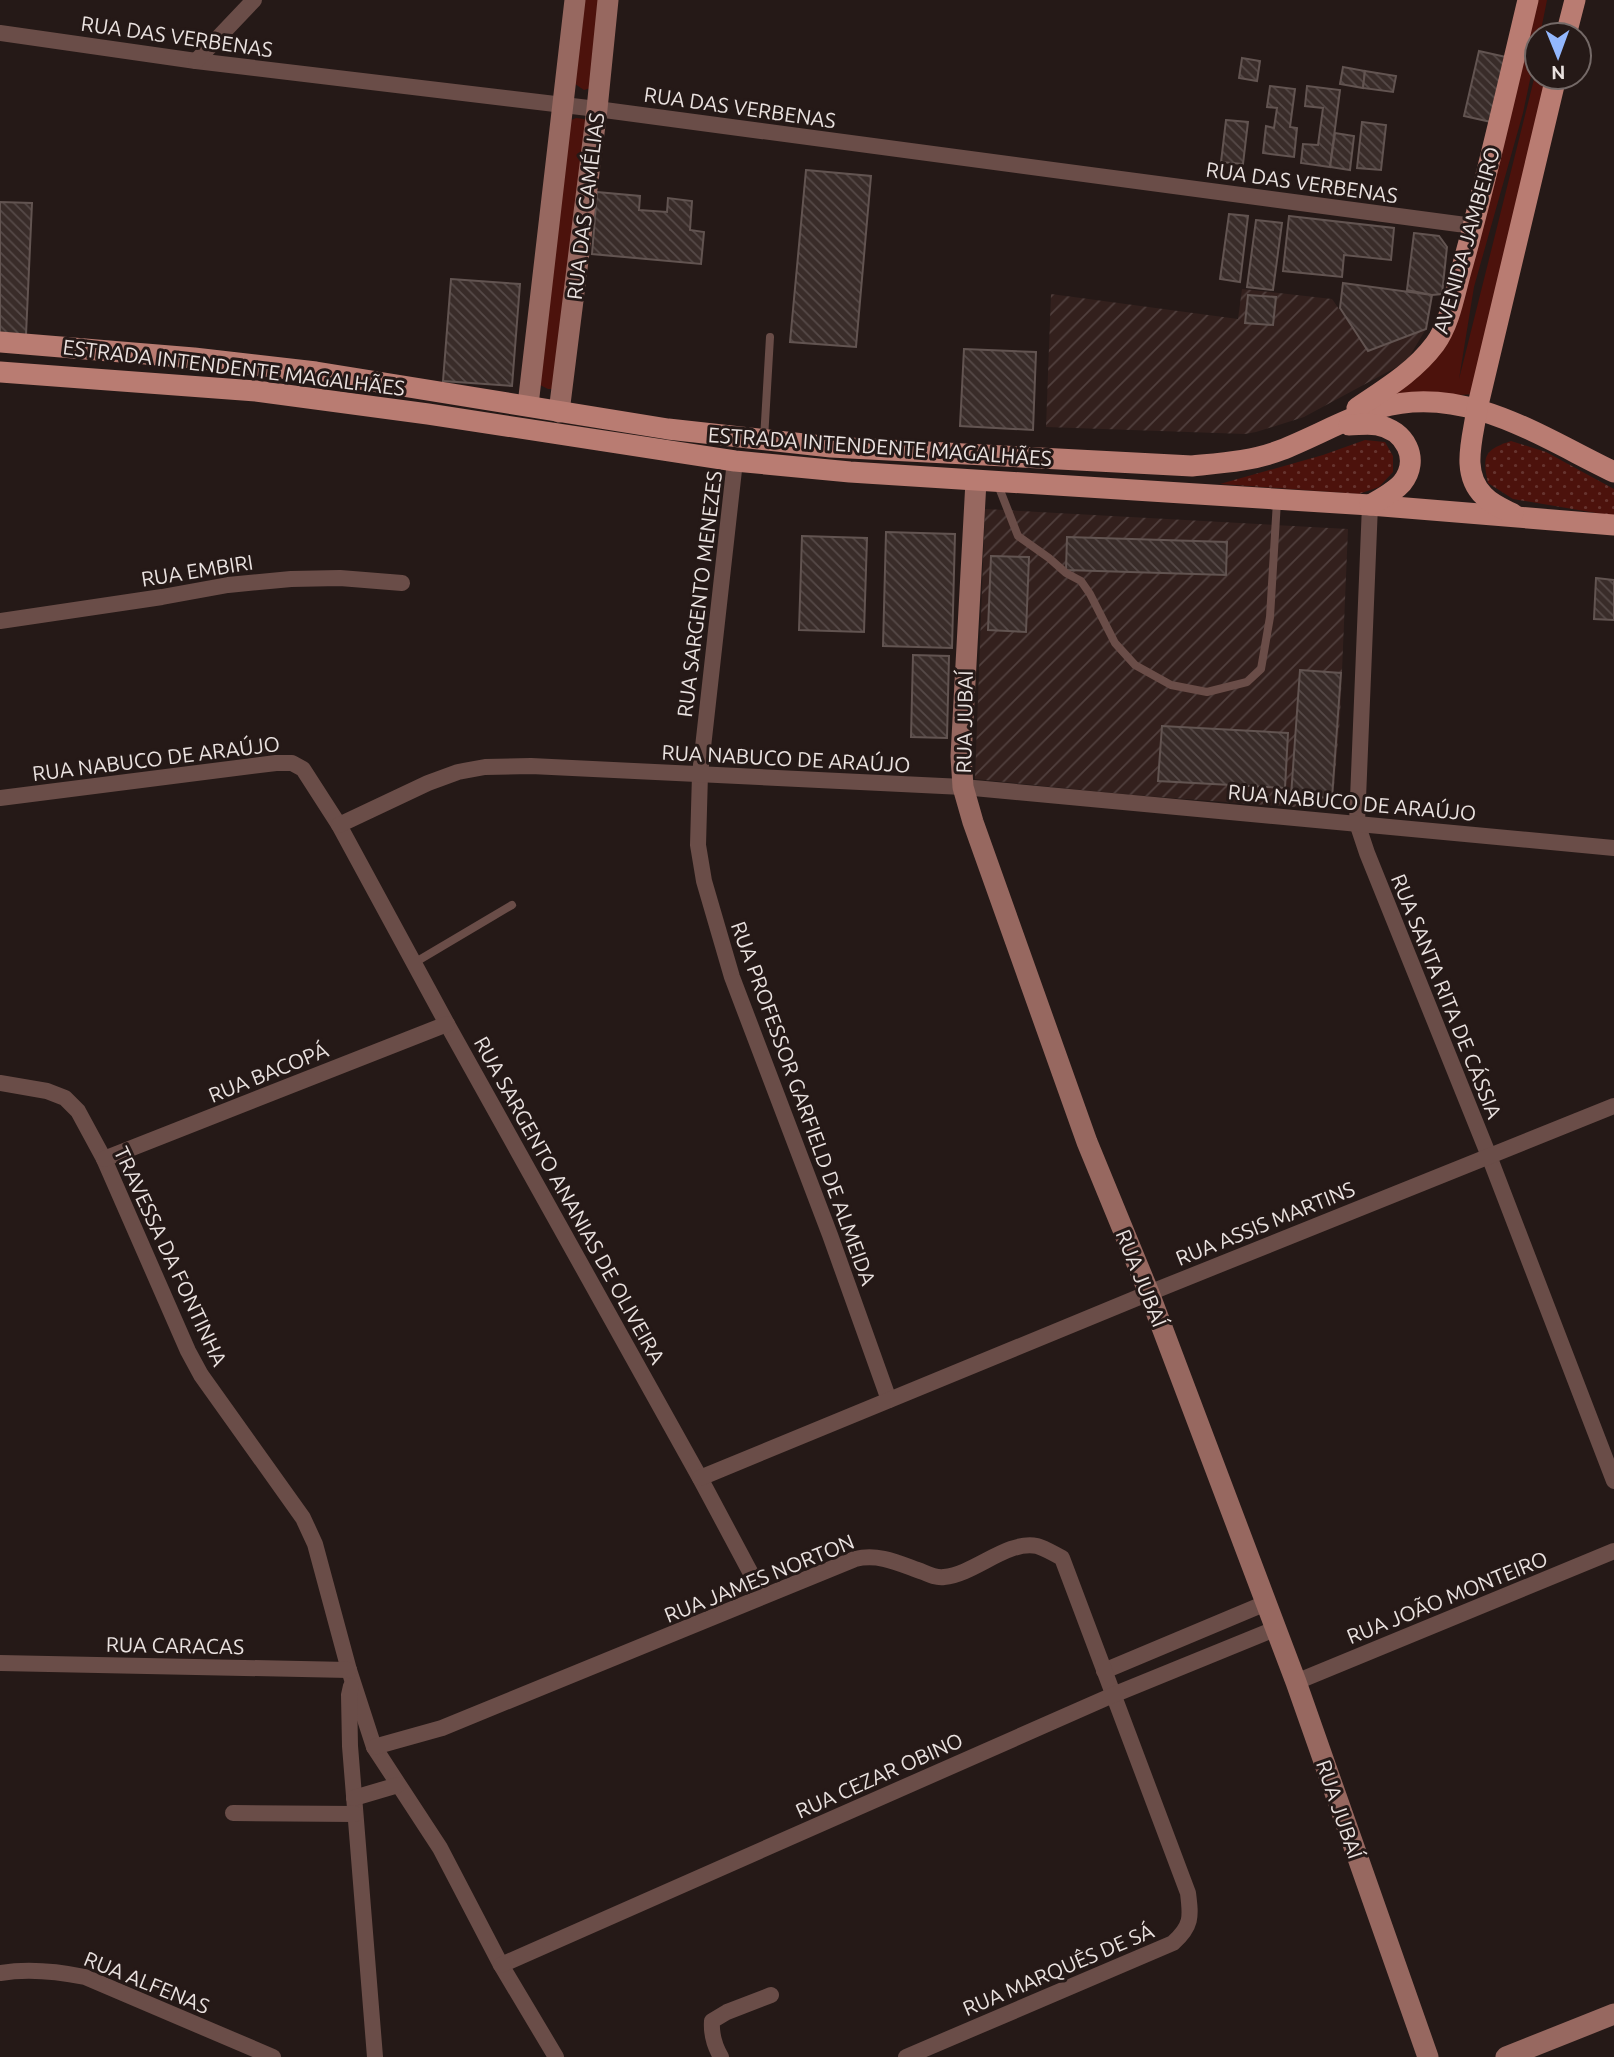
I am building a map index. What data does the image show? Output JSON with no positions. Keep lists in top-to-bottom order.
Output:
{
  "streets": {
    "main road": ["AVENIDA JAMBEIRO", "ESTRADA INTENDENTE MAGALHÃES"],
    "street": [
      "RUA DAS VERBENAS",
      "RUA DAS CAMÉLIAS",
      "RUA EMBIRI",
      "RUA SARGENTO MENEZES",
      "RUA JUBAÍ",
      "RUA NABUCO DE ARAÚJO",
      "RUA SANTA RITA DE CÁSSIA",
      "RUA BACOPÁ",
      "RUA PROFESSOR GARFIELD DE ALMEIDA",
      "RUA SARGENTO ANANIAS DE OLIVEIRA",
      "RUA ASSIS MARTINS",
      "TRAVESSA DA FONTINHA",
      "RUA JAMES NORTON",
      "RUA JOÃO MONTEIRO",
      "RUA CARACAS",
      "RUA CEZAR OBINO",
      "RUA MARQUÊS DE SÁ",
      "RUA ALFENAS"
    ]
  },
  "crossings": [
    ["RUA DAS VERBENAS", "RUA DAS CAMÉLIAS"],
    ["RUA DAS VERBENAS", "AVENIDA JAMBEIRO"],
    ["RUA DAS CAMÉLIAS", "ESTRADA INTENDENTE MAGALHÃES"],
    ["AVENIDA JAMBEIRO", "ESTRADA INTENDENTE MAGALHÃES"],
    ["ESTRADA INTENDENTE MAGALHÃES", "RUA SARGENTO MENEZES"],
    ["ESTRADA INTENDENTE MAGALHÃES", "RUA JUBAÍ"],
    ["ESTRADA INTENDENTE MAGALHÃES", "RUA SANTA RITA DE CÁSSIA"],
    ["RUA SARGENTO MENEZES", "RUA NABUCO DE ARAÚJO"],
    ["RUA SARGENTO MENEZES", "RUA PROFESSOR GARFIELD DE ALMEIDA"],
    ["RUA JUBAÍ", "RUA NABUCO DE ARAÚJO"],
    ["RUA JUBAÍ", "RUA ASSIS MARTINS"],
    ["RUA JUBAÍ", "RUA JOÃO MONTEIRO"],
    ["RUA JUBAÍ", "RUA CEZAR OBINO"],
    ["RUA NABUCO DE ARAÚJO", "RUA SANTA RITA DE CÁSSIA"],
    ["RUA NABUCO DE ARAÚJO", "RUA PROFESSOR GARFIELD DE ALMEIDA"],
    ["RUA NABUCO DE ARAÚJO", "RUA SARGENTO ANANIAS DE OLIVEIRA"],
    ["RUA SANTA RITA DE CÁSSIA", "RUA ASSIS MARTINS"],
    ["RUA BACOPÁ", "RUA SARGENTO ANANIAS DE OLIVEIRA"],
    ["RUA BACOPÁ", "TRAVESSA DA FONTINHA"],
    ["RUA PROFESSOR GARFIELD DE ALMEIDA", "RUA ASSIS MARTINS"],
    ["RUA SARGENTO ANANIAS DE OLIVEIRA", "RUA ASSIS MARTINS"],
    ["RUA SARGENTO ANANIAS DE OLIVEIRA", "RUA JAMES NORTON"],
    ["TRAVESSA DA FONTINHA", "RUA JAMES NORTON"],
    ["TRAVESSA DA FONTINHA", "RUA CARACAS"],
    ["TRAVESSA DA FONTINHA", "RUA CEZAR OBINO"],
    ["RUA JAMES NORTON", "RUA CEZAR OBINO"],
    ["RUA JAMES NORTON", "RUA MARQUÊS DE SÁ"],
    ["RUA CEZAR OBINO", "RUA MARQUÊS DE SÁ"]
  ],
  "north": "bottom"
}
